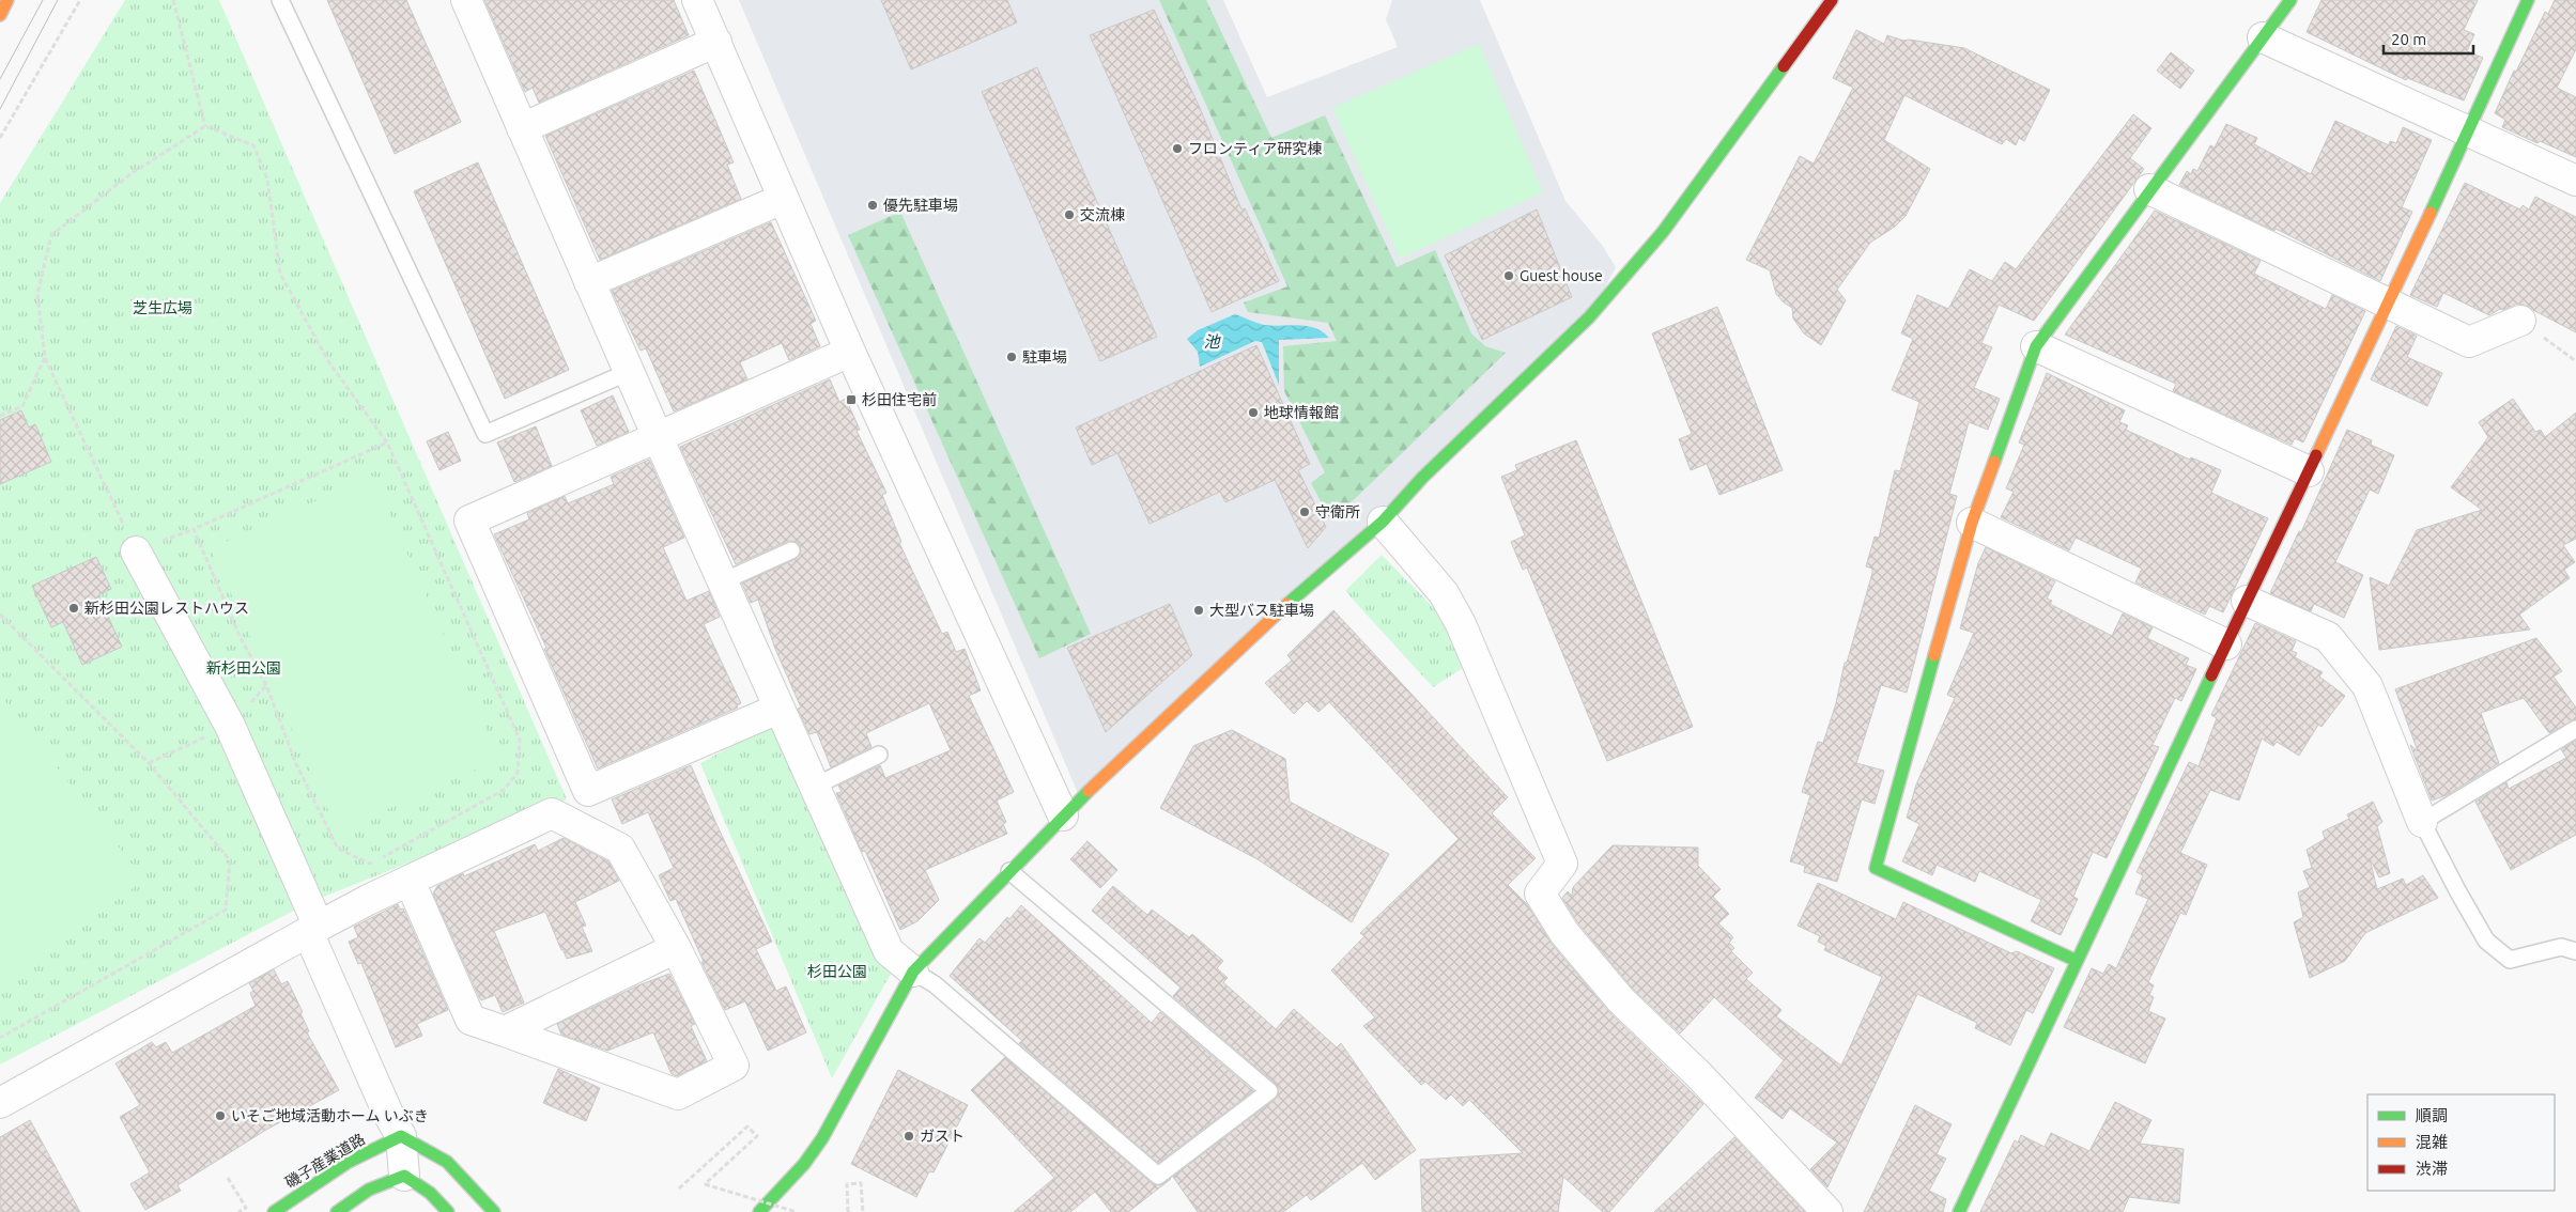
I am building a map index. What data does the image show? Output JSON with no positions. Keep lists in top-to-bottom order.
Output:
{
  "streets": {
    "main road": ["磯子産業道路"]
  },
  "water": ["池"],
  "parks": ["芝生広場", "新杉田公園", "杉田公園"],
  "places": {
    "other": [
      "フロンティア研究棟",
      "優先駐車場",
      "交流棟",
      "Guest house",
      "駐車場",
      "地球情報館",
      "守衛所",
      "新杉田公園レストハウス",
      "大型バス駐車場",
      "いそご地域活動ホーム いぶき",
      "ガスト"
    ],
    "transit": ["杉田住宅前"]
  },
  "legend": ["順調", "混雑", "渋滞"],
  "scale_bar": "20 m"
}
